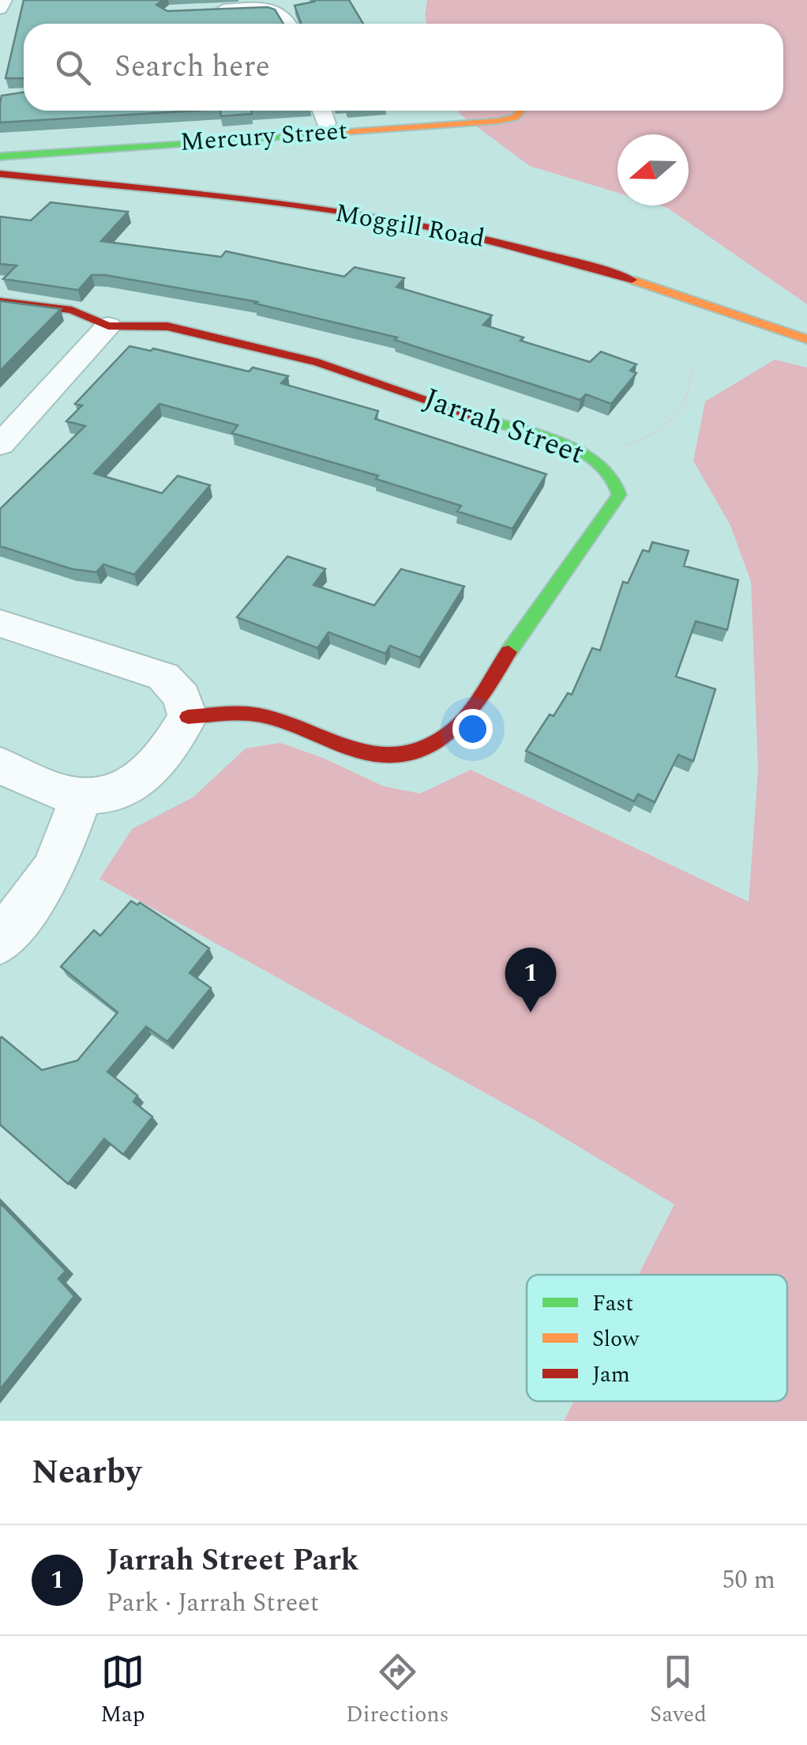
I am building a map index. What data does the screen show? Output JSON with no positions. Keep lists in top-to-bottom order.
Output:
{
  "streets": {
    "street": ["Mercury Street", "Moggill Road", "Jarrah Street"]
  },
  "legend": ["Fast", "Slow", "Jam"],
  "north": "left",
  "page": {
    "search": "Search here",
    "pins": "1",
    "heading": "Nearby",
    "list": [
      {
        "mark": "1",
        "name": "Jarrah Street Park",
        "note": "Park · Jarrah Street",
        "value": "50 m"
      }
    ],
    "nav": ["Map", "Directions", "Saved"]
  }
}
